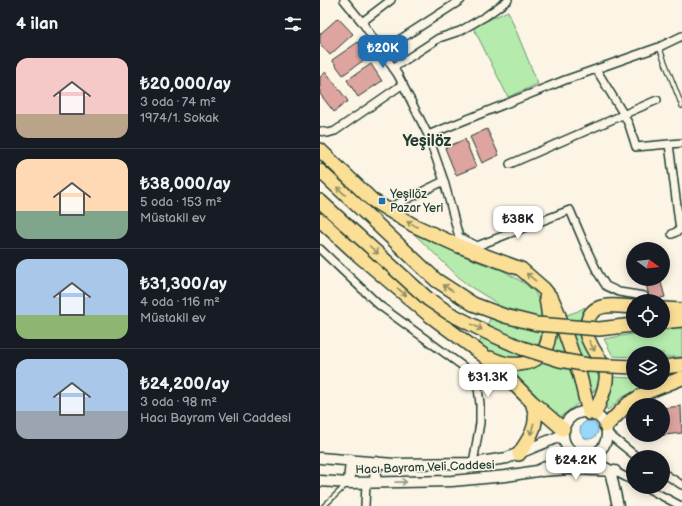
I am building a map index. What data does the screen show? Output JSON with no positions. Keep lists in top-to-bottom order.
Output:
{
  "streets": {
    "main road": ["Hacı Bayram Veli Caddesi"]
  },
  "districts": ["Yeşilöz"],
  "places": {
    "transit": ["Yeşilöz Pazar Yeri"]
  },
  "north": "right",
  "page": {
    "heading": "4 ilan",
    "price": [
      "₺20K",
      "₺38K",
      "₺31.3K",
      "₺24.2K"
    ],
    "list": [
      {
        "name": "₺20,000/ay",
        "note": "3 oda · 74 m² · 1974/1. Sokak"
      },
      {
        "name": "₺38,000/ay",
        "note": "5 oda · 153 m² · Müstakil ev"
      },
      {
        "name": "₺31,300/ay",
        "note": "4 oda · 116 m² · Müstakil ev"
      },
      {
        "name": "₺24,200/ay",
        "note": "3 oda · 98 m² · Hacı Bayram Veli Caddesi"
      }
    ],
    "map_buttons": ["+", "−"]
  }
}
